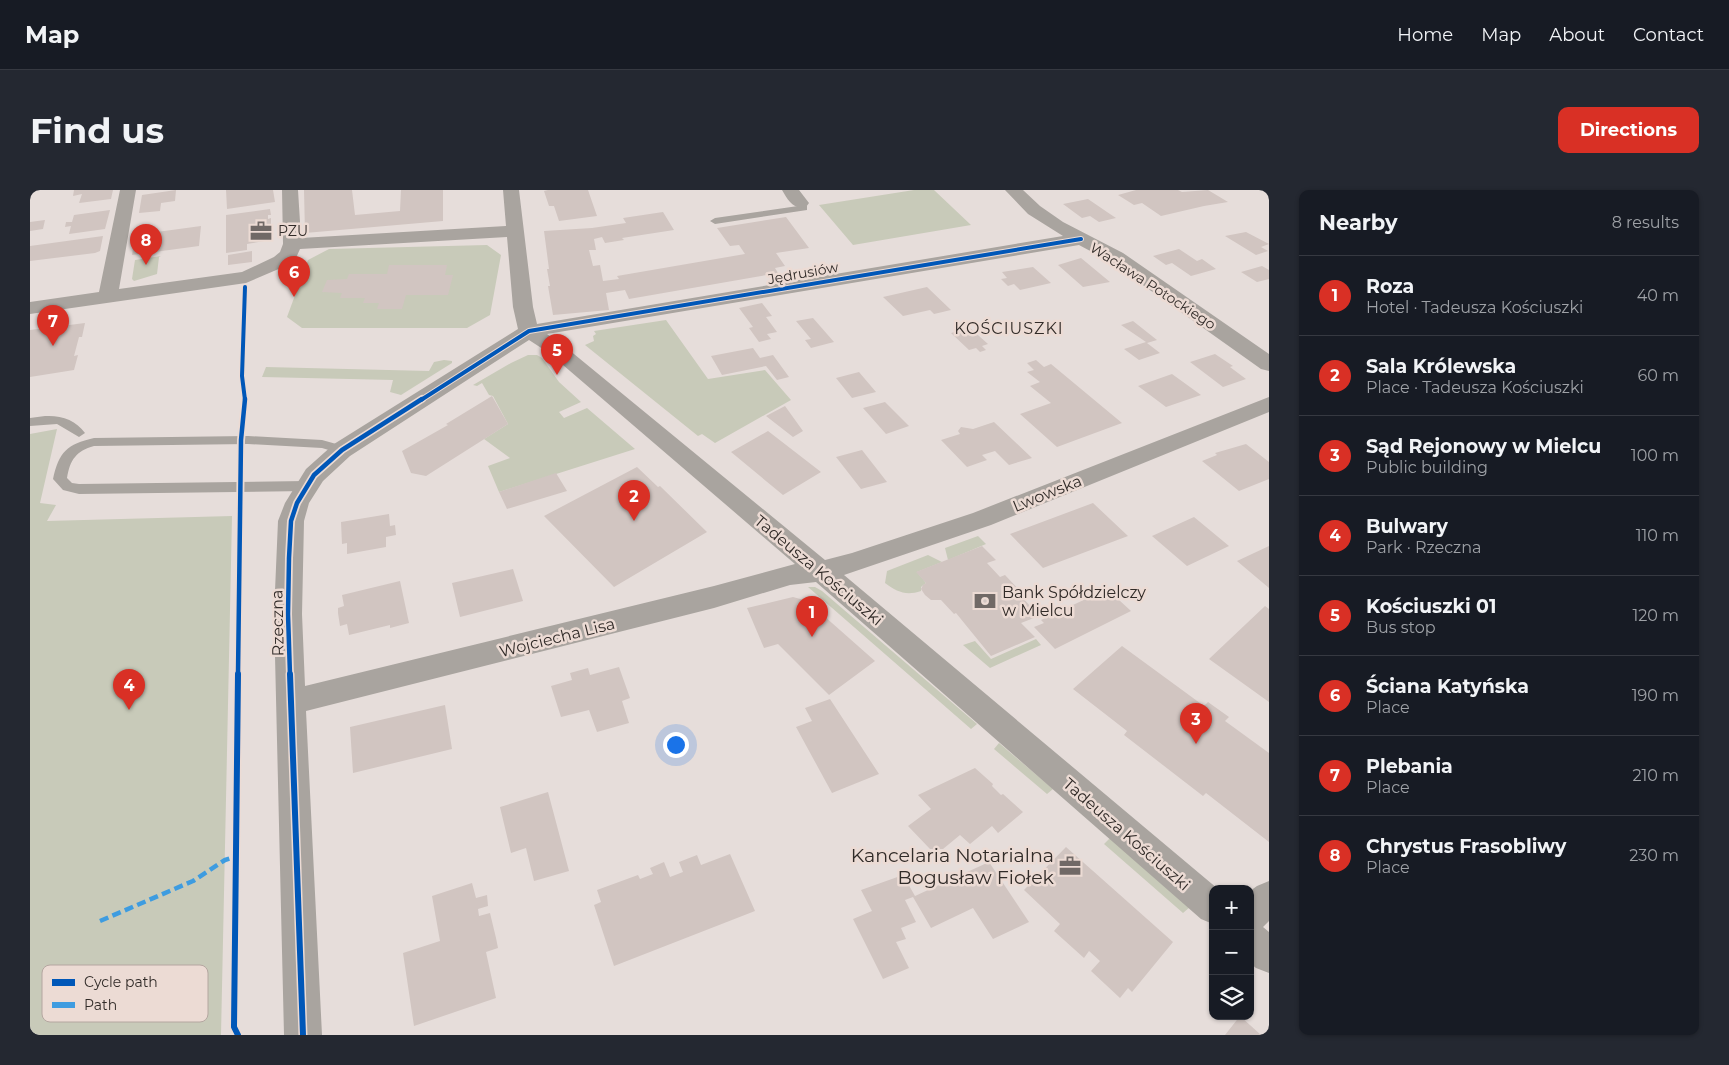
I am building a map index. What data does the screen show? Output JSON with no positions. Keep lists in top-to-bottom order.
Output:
{
  "streets": {
    "street": [
      "Jędrusiów",
      "Wacława Potockiego",
      "Lwowska",
      "Tadeusza Kościuszki",
      "Rzeczna",
      "Wojciecha Lisa"
    ]
  },
  "crossings": [
    ["Jędrusiów", "Wacława Potockiego"],
    ["Jędrusiów", "Tadeusza Kościuszki"],
    ["Jędrusiów", "Rzeczna"],
    ["Lwowska", "Tadeusza Kościuszki"],
    ["Lwowska", "Wojciecha Lisa"],
    ["Tadeusza Kościuszki", "Rzeczna"],
    ["Tadeusza Kościuszki", "Wojciecha Lisa"],
    ["Rzeczna", "Wojciecha Lisa"]
  ],
  "districts": ["KOŚCIUSZKI"],
  "places": {
    "office": ["PZU", "Kancelaria Notarialna Bogusław Fiołek"],
    "bank": ["Bank Spółdzielczy w Mielcu"]
  },
  "legend": ["Cycle path", "Path"],
  "page": {
    "header": "Map",
    "nav": [
      "Home",
      "Map",
      "About",
      "Contact"
    ],
    "buttons": "Directions",
    "title": "Find us",
    "heading": ["Nearby", "8 results"],
    "pins": [
      "8",
      "6",
      "7",
      "5",
      "2",
      "1",
      "4",
      "3"
    ],
    "list": [
      {
        "mark": "1",
        "name": "Roza",
        "note": "Hotel · Tadeusza Kościuszki",
        "value": "40 m"
      },
      {
        "mark": "2",
        "name": "Sala Królewska",
        "note": "Place · Tadeusza Kościuszki",
        "value": "60 m"
      },
      {
        "mark": "3",
        "name": "Sąd Rejonowy w Mielcu",
        "note": "Public building",
        "value": "100 m"
      },
      {
        "mark": "4",
        "name": "Bulwary",
        "note": "Park · Rzeczna",
        "value": "110 m"
      },
      {
        "mark": "5",
        "name": "Kościuszki 01",
        "note": "Bus stop",
        "value": "120 m"
      },
      {
        "mark": "6",
        "name": "Ściana Katyńska",
        "note": "Place",
        "value": "190 m"
      },
      {
        "mark": "7",
        "name": "Plebania",
        "note": "Place",
        "value": "210 m"
      },
      {
        "mark": "8",
        "name": "Chrystus Frasobliwy",
        "note": "Place",
        "value": "230 m"
      }
    ],
    "map_buttons": ["+", "−"]
  }
}
